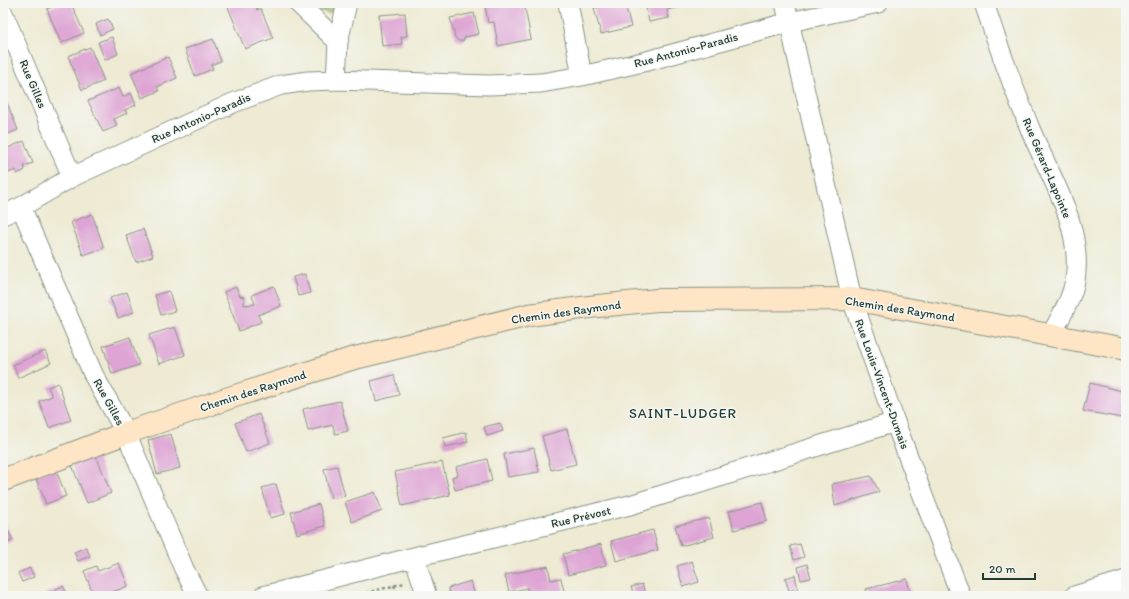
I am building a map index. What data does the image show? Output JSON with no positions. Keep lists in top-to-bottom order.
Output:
{
  "streets": {
    "street": [
      "Rue Antonio-Paradis",
      "Rue Gilles",
      "Rue Gérard-Lapointe",
      "Chemin des Raymond",
      "Rue Louis-Vincent-Dumais",
      "Rue Prévost"
    ]
  },
  "crossings": [
    ["Rue Antonio-Paradis", "Rue Gilles"],
    ["Rue Antonio-Paradis", "Rue Louis-Vincent-Dumais"],
    ["Rue Gilles", "Chemin des Raymond"],
    ["Rue Gérard-Lapointe", "Chemin des Raymond"],
    ["Chemin des Raymond", "Rue Louis-Vincent-Dumais"],
    ["Rue Louis-Vincent-Dumais", "Rue Prévost"]
  ],
  "districts": ["SAINT-LUDGER"],
  "scale_bar": "20 m"
}
